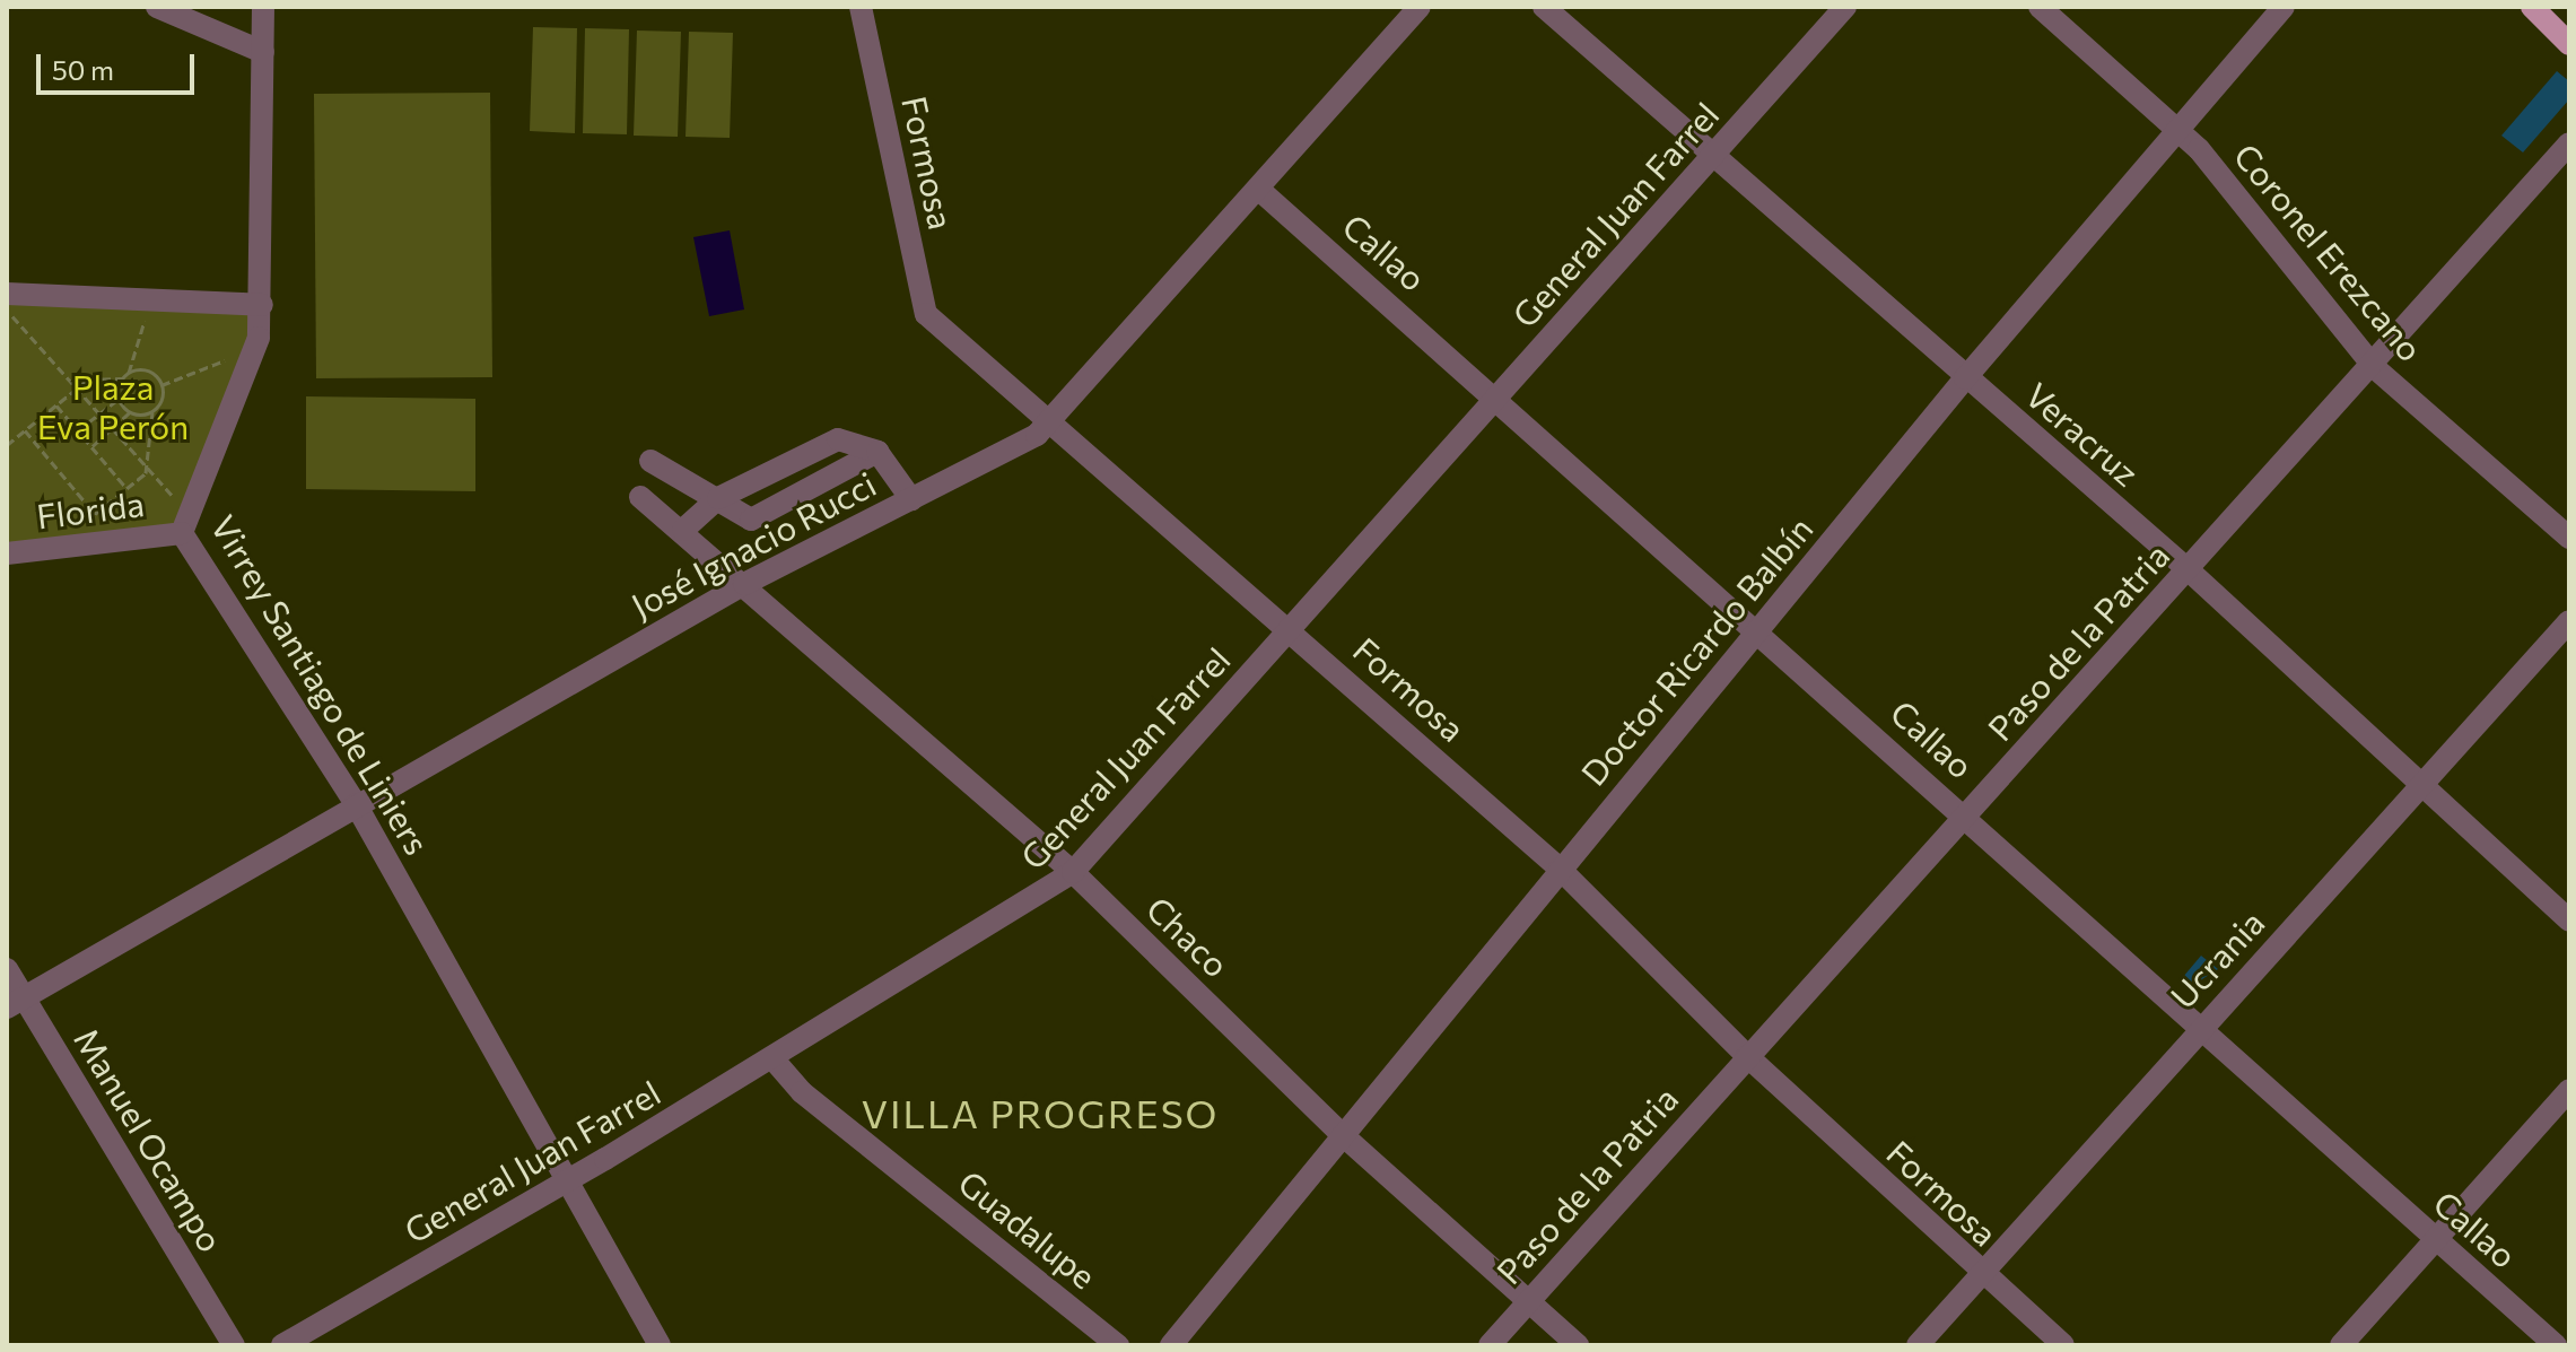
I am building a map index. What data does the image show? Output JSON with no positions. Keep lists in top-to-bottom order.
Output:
{
  "streets": {
    "street": [
      "Formosa",
      "General Juan Farrel",
      "Callao",
      "Coronel Erezcano",
      "Veracruz",
      "Florida",
      "José Ignacio Rucci",
      "Paso de la Patria",
      "Doctor Ricardo Balbín",
      "Virrey Santiago de Liniers",
      "Chaco",
      "Ucrania",
      "Manuel Ocampo",
      "Guadalupe"
    ]
  },
  "crossings": [
    ["Formosa", "General Juan Farrel"],
    ["Formosa", "José Ignacio Rucci"],
    ["Formosa", "Paso de la Patria"],
    ["Formosa", "Doctor Ricardo Balbín"],
    ["Formosa", "Ucrania"],
    ["General Juan Farrel", "Callao"],
    ["General Juan Farrel", "Veracruz"],
    ["General Juan Farrel", "Virrey Santiago de Liniers"],
    ["General Juan Farrel", "Chaco"],
    ["General Juan Farrel", "Guadalupe"],
    ["Callao", "José Ignacio Rucci"],
    ["Callao", "Paso de la Patria"],
    ["Callao", "Doctor Ricardo Balbín"],
    ["Callao", "Ucrania"],
    ["Coronel Erezcano", "Paso de la Patria"],
    ["Coronel Erezcano", "Doctor Ricardo Balbín"],
    ["Veracruz", "Paso de la Patria"],
    ["Veracruz", "Doctor Ricardo Balbín"],
    ["Veracruz", "Ucrania"],
    ["Florida", "Virrey Santiago de Liniers"],
    ["José Ignacio Rucci", "Virrey Santiago de Liniers"],
    ["José Ignacio Rucci", "Chaco"],
    ["José Ignacio Rucci", "Manuel Ocampo"],
    ["Paso de la Patria", "Chaco"],
    ["Doctor Ricardo Balbín", "Chaco"]
  ],
  "districts": ["VILLA PROGRESO"],
  "parks": ["Plaza Eva Perón"],
  "scale_bar": "50 m"
}
